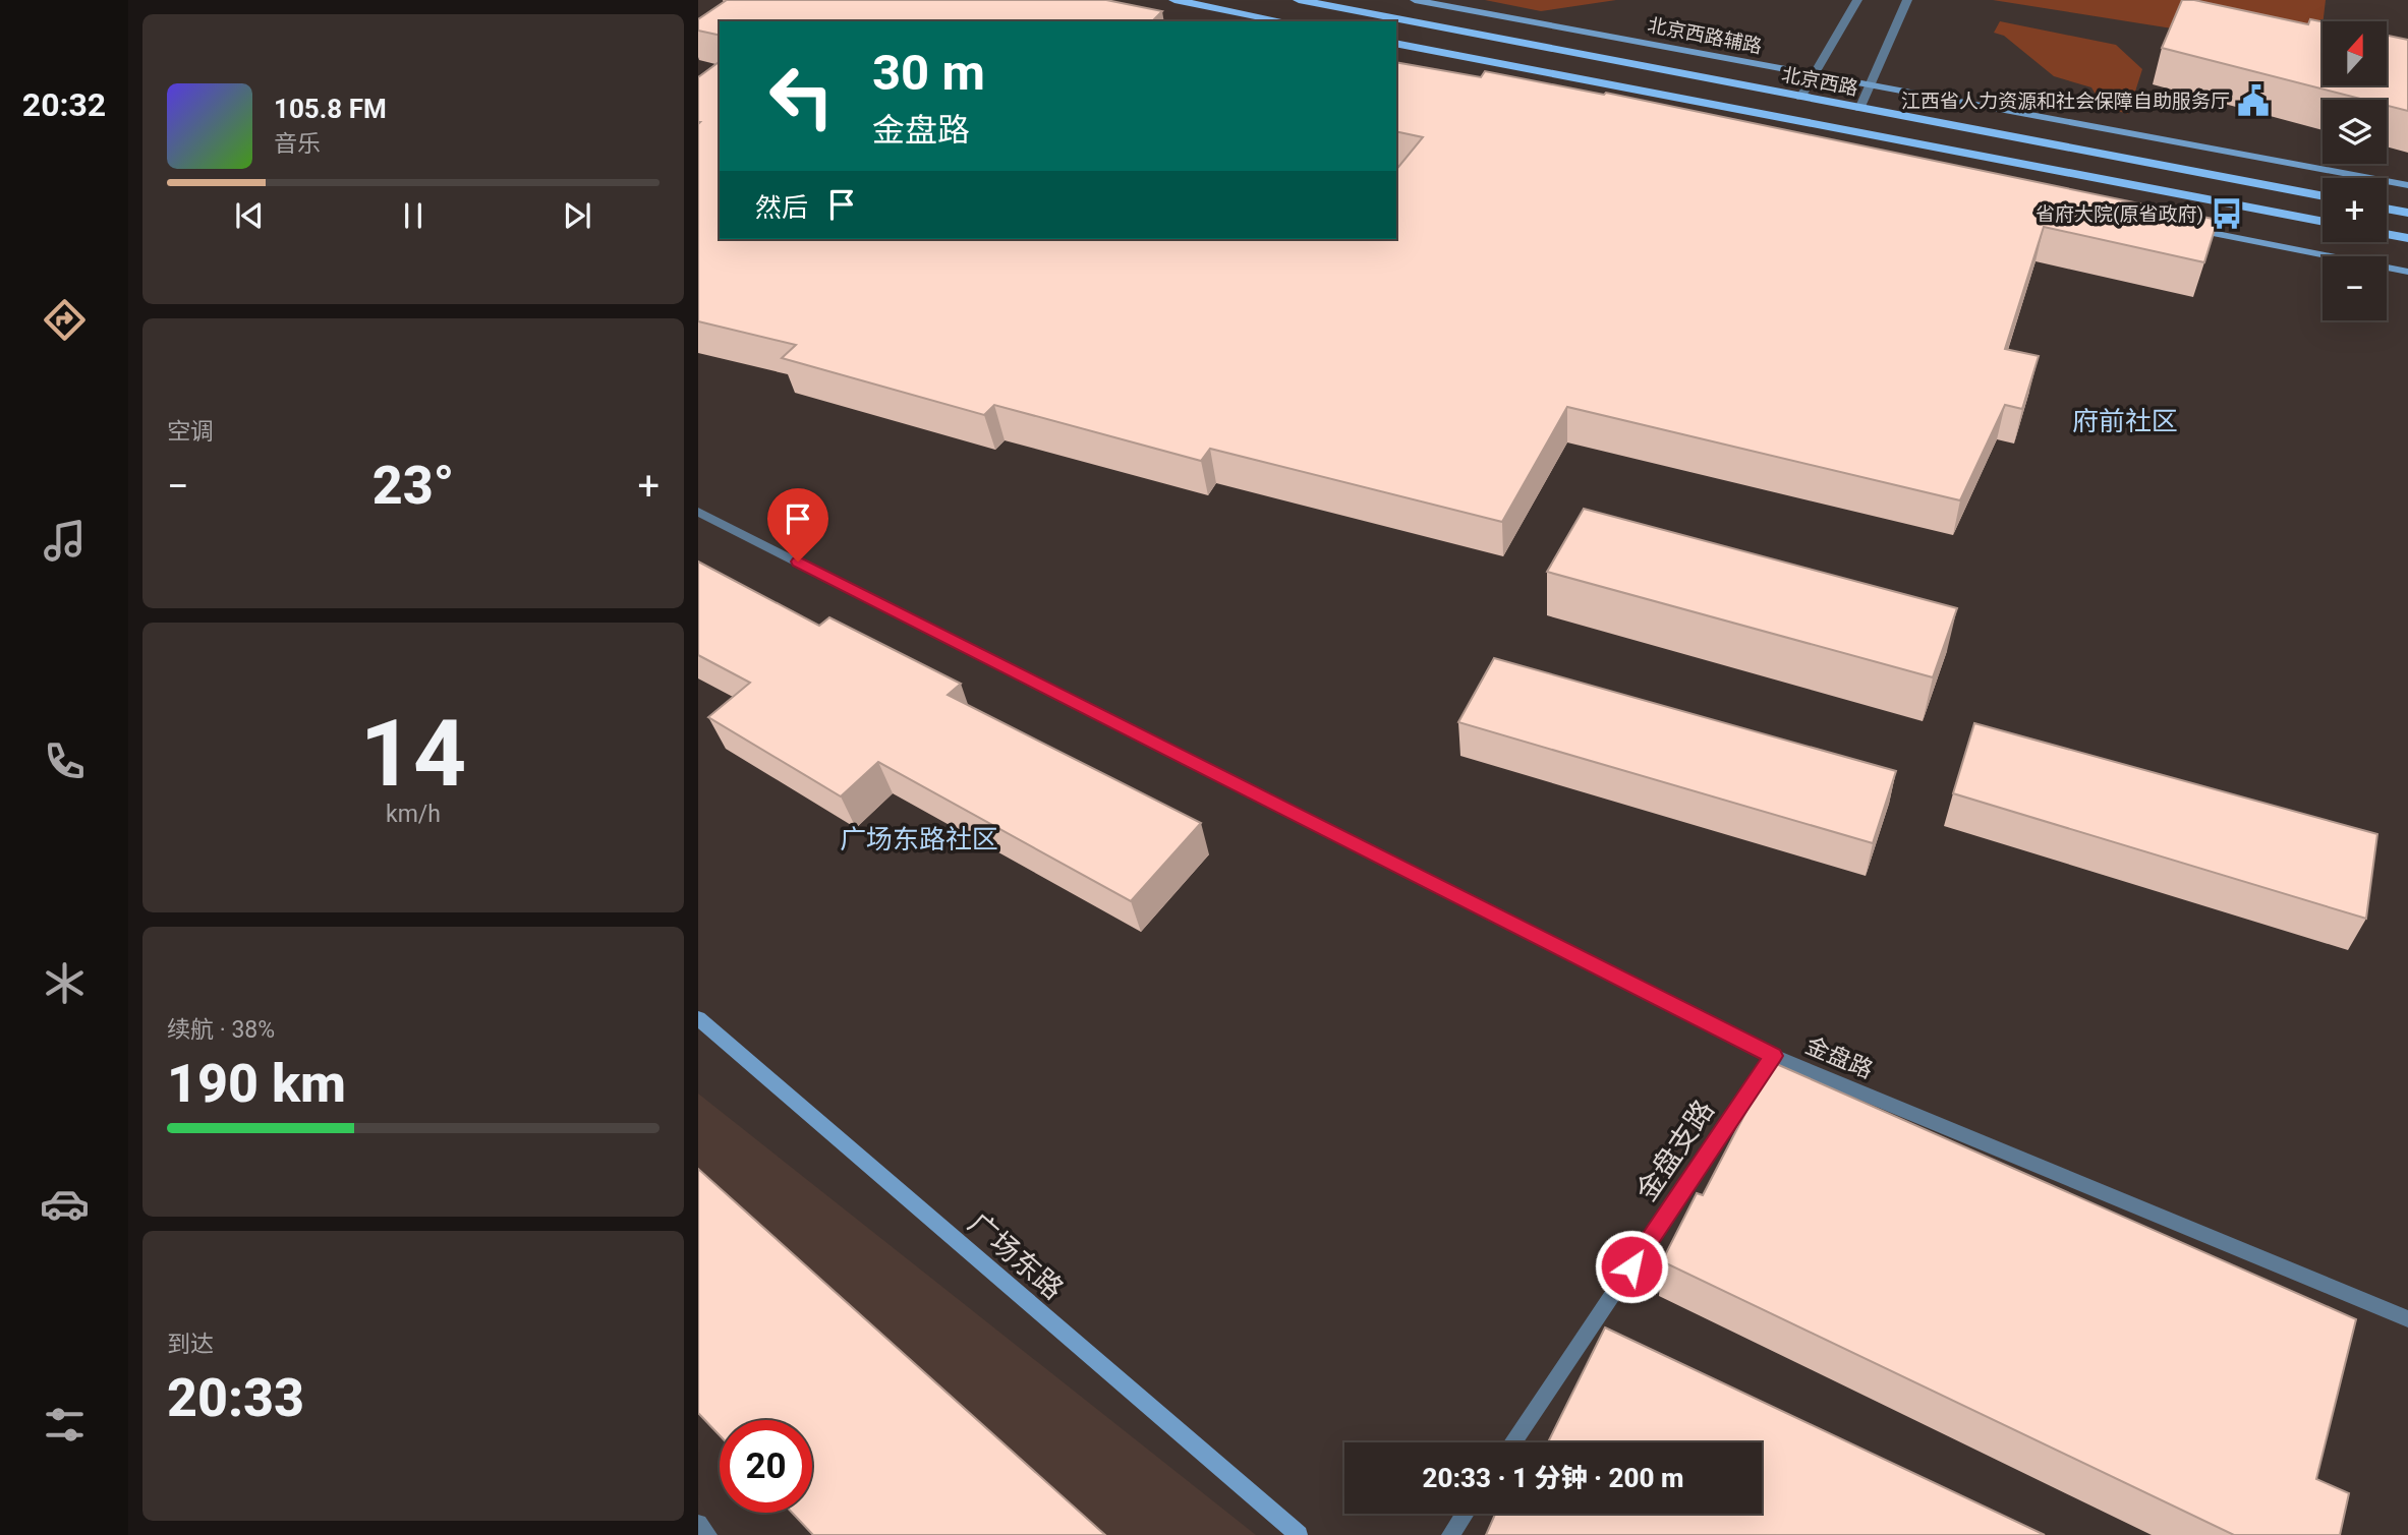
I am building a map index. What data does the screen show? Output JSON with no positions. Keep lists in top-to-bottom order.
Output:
{
  "streets": {
    "main road": ["北京西路辅路", "北京西路", "广场东路"],
    "lane": ["金盘路", "金盘支路"]
  },
  "crossings": [
    ["金盘路", "金盘支路"]
  ],
  "districts": ["府前社区", "广场东路社区"],
  "places": {
    "public building": ["江西省人力资源和社会保障自助服务厅"],
    "bus stop": ["省府大院(原省政府)"]
  },
  "north": "top",
  "page": {
    "tabs": "20:32",
    "map_buttons": ["+", "−"],
    "turn": ["30 m", "金盘路"],
    "song": ["105.8 FM", "音乐"],
    "then": "然后",
    "tile": [
      "空调",
      ["14", "km/h"],
      ["续航 · 38%", "190 km"],
      ["到达", "20:33"]
    ],
    "heat": ["−", "23°", "+"],
    "limit": "20",
    "trip": "20:33 · 1 分钟 · 200 m"
  }
}
